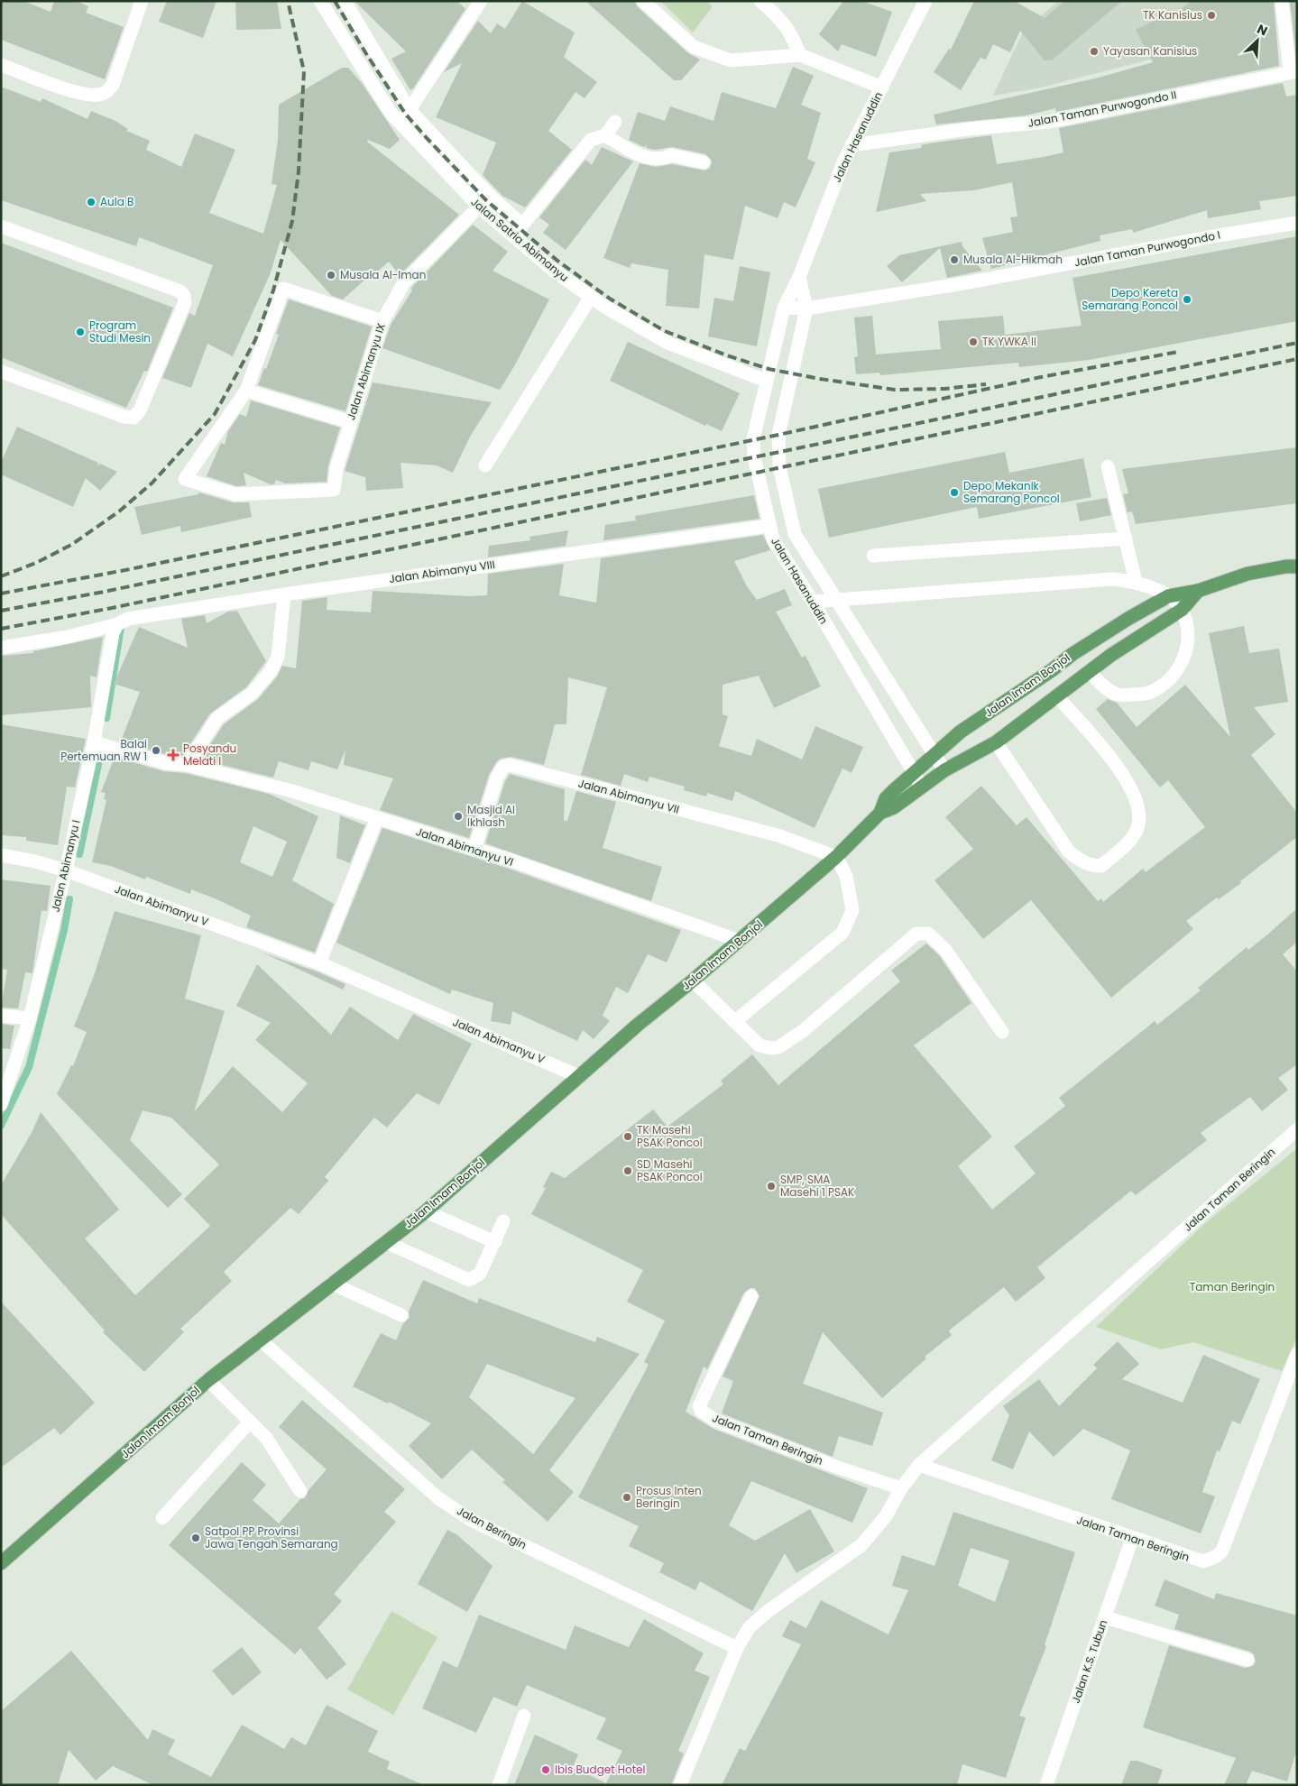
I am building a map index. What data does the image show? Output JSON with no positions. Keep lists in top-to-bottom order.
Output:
{
  "streets": {
    "main road": ["Jalan Imam Bonjol"],
    "street": [
      "Jalan Taman Purwogondo II",
      "Jalan Hasanuddin",
      "Jalan Satria Abimanyu",
      "Jalan Taman Purwogondo I",
      "Jalan Abimanyu IX",
      "Jalan Abimanyu VIII",
      "Jalan Abimanyu VII",
      "Jalan Abimanyu VI",
      "Jalan Abimanyu I",
      "Jalan Abimanyu V",
      "Jalan Taman Beringin",
      "Jalan Beringin",
      "Jalan K.S. Tubun"
    ]
  },
  "crossings": [
    ["Jalan Taman Purwogondo II", "Jalan Hasanuddin"],
    ["Jalan Hasanuddin", "Jalan Satria Abimanyu"],
    ["Jalan Hasanuddin", "Jalan Taman Purwogondo I"],
    ["Jalan Hasanuddin", "Jalan Abimanyu VIII"],
    ["Jalan Hasanuddin", "Jalan Imam Bonjol"],
    ["Jalan Satria Abimanyu", "Jalan Abimanyu IX"],
    ["Jalan Abimanyu VIII", "Jalan Abimanyu I"],
    ["Jalan Imam Bonjol", "Jalan Abimanyu VII"],
    ["Jalan Imam Bonjol", "Jalan Abimanyu VI"],
    ["Jalan Imam Bonjol", "Jalan Abimanyu V"],
    ["Jalan Imam Bonjol", "Jalan Beringin"],
    ["Jalan Abimanyu VII", "Jalan Abimanyu VI"],
    ["Jalan Abimanyu VI", "Jalan Abimanyu I"],
    ["Jalan Abimanyu I", "Jalan Abimanyu V"],
    ["Jalan Taman Beringin", "Jalan K.S. Tubun"]
  ],
  "parks": ["Taman Beringin"],
  "places": {
    "other": [
      "TK Kanisius",
      "Yayasan Kanisius",
      "Aula B",
      "Musala Al-Hikmah",
      "Musala Al-Iman",
      "Depo Kereta Semarang Poncol",
      "Program Studi Mesin",
      "TK YWKA II",
      "Depo Mekanik Semarang Poncol",
      "Balai Pertemuan RW 1",
      "Masjid Al Ikhlash",
      "TK Masehi PSAK Poncol",
      "SD Masehi PSAK Poncol",
      "SMP, SMA Masehi 1 PSAK",
      "Prosus Inten Beringin",
      "Satpol PP Provinsi Jawa Tengah Semarang",
      "Ibis Budget Hotel"
    ],
    "health": ["Posyandu Melati I"]
  },
  "north": "top right"
}
